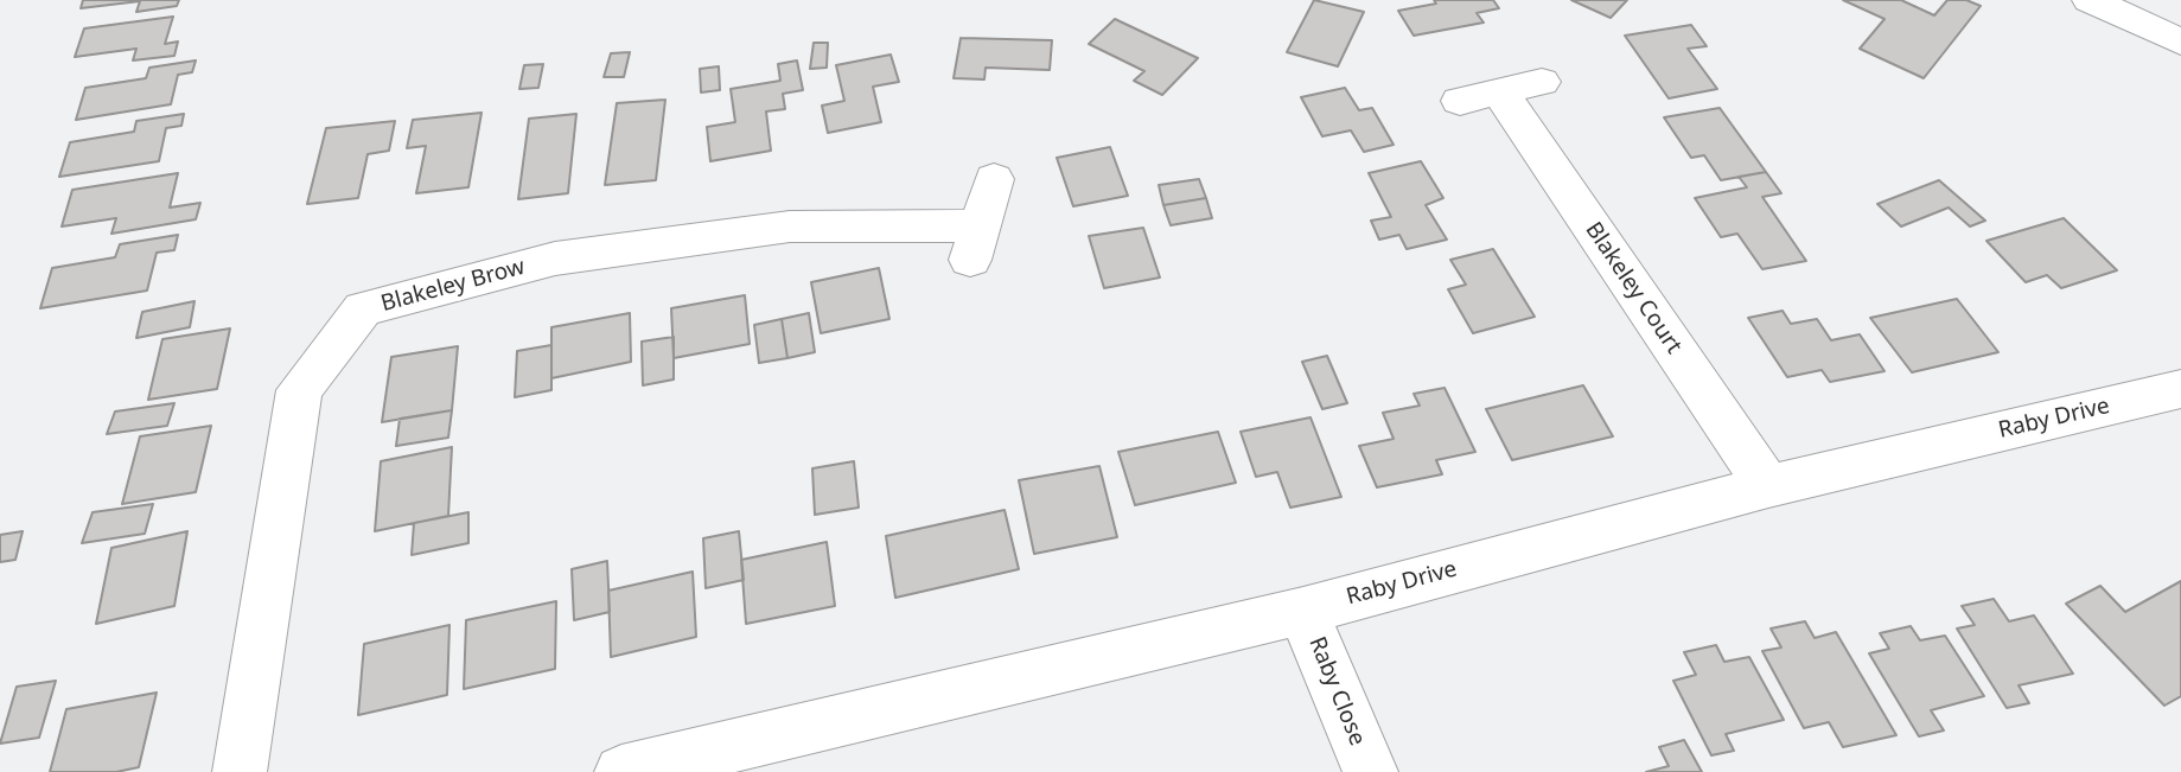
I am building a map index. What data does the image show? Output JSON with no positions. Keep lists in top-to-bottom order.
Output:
{
  "streets": {
    "street": [
      "Blakeley Brow",
      "Blakeley Court",
      "Raby Drive",
      "Raby Close"
    ]
  },
  "crossings": [
    ["Blakeley Court", "Raby Drive"],
    ["Raby Drive", "Raby Close"]
  ]
}
